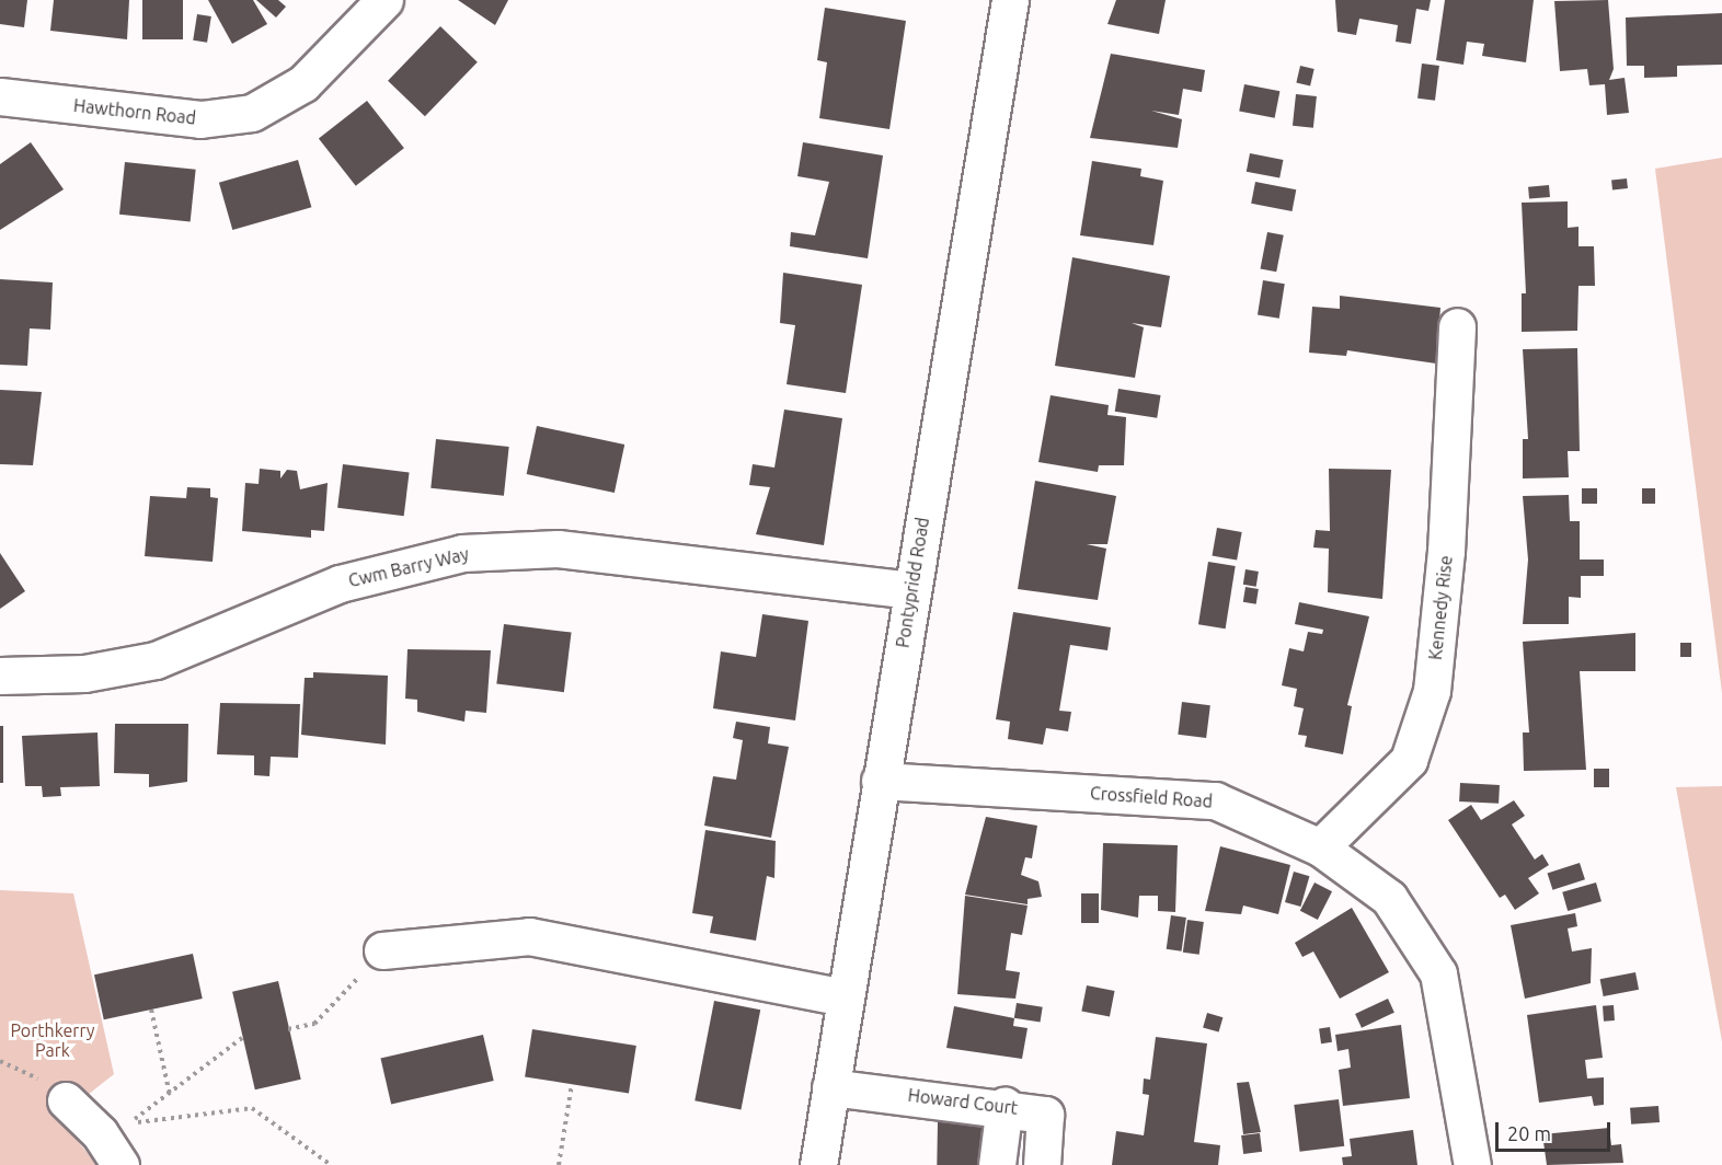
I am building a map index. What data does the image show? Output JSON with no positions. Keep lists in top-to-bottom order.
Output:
{
  "streets": {
    "street": [
      "Hawthorn Road",
      "Cwm Barry Way",
      "Pontypridd Road",
      "Kennedy Rise",
      "Crossfield Road",
      "Howard Court"
    ]
  },
  "crossings": [
    ["Cwm Barry Way", "Pontypridd Road"],
    ["Pontypridd Road", "Crossfield Road"],
    ["Pontypridd Road", "Howard Court"],
    ["Kennedy Rise", "Crossfield Road"]
  ],
  "parks": ["Porthkerry Park"],
  "scale_bar": "20 m"
}
